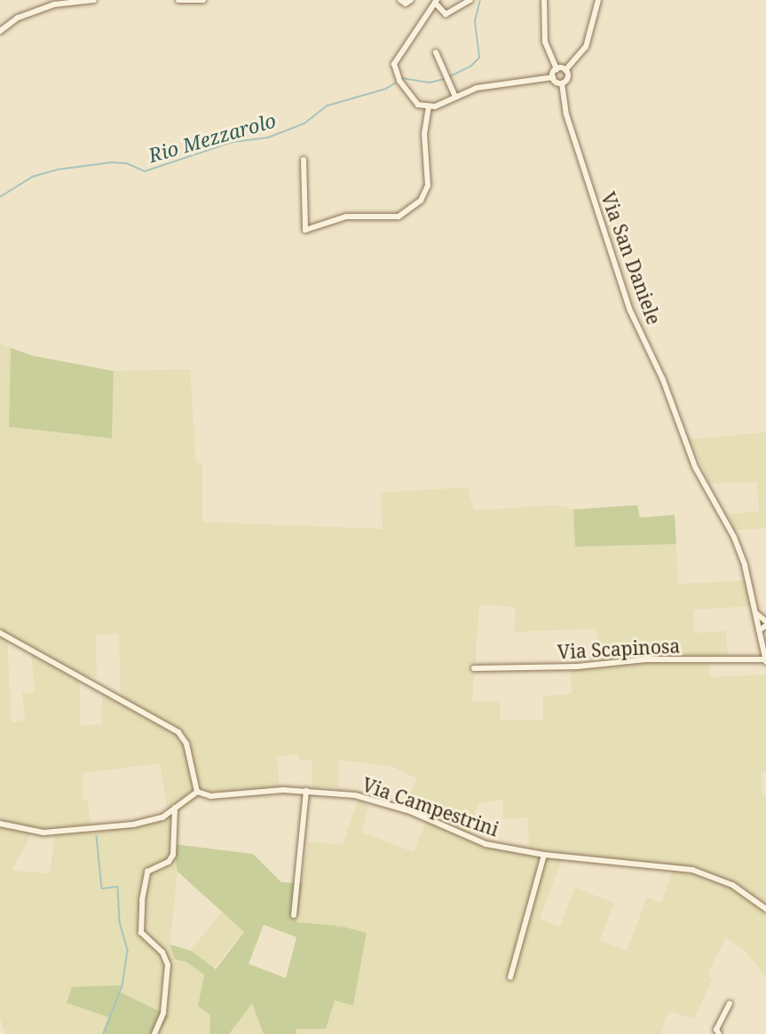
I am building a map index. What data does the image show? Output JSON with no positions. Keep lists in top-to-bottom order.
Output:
{
  "streets": {
    "street": ["Via San Daniele", "Via Scapinosa", "Via Campestrini"]
  },
  "crossings": [
    ["Via San Daniele", "Via Scapinosa"]
  ],
  "water": ["Rio Mezzarolo"]
}
